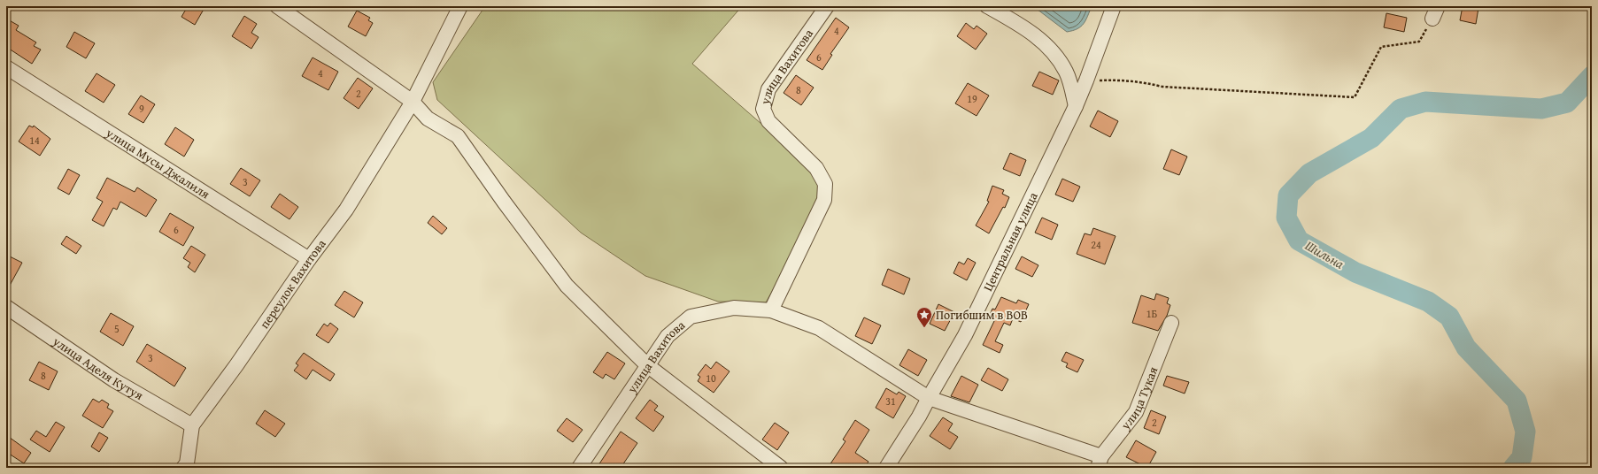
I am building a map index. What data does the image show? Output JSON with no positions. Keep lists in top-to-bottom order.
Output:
{
  "streets": {
    "street": [
      "улица Вахитова",
      "улица Мусы Джалиля",
      "Центральная улица",
      "переулок Вахитова",
      "улица Аделя Кутуя",
      "улица Тукая"
    ]
  },
  "crossings": [
    ["улица Вахитова", "Центральная улица"],
    ["улица Вахитова", "улица Тукая"],
    ["улица Мусы Джалиля", "переулок Вахитова"],
    ["переулок Вахитова", "улица Аделя Кутуя"]
  ],
  "water": ["Шильна"],
  "places": {
    "place": ["Погибшим в ВОВ"]
  },
  "house_numbers": [
    "4",
    "6",
    "4",
    "8",
    "2",
    "19",
    "9",
    "14",
    "3",
    "6",
    "24",
    "1Б",
    "5",
    "3",
    "8",
    "10",
    "31",
    "2"
  ]
}
